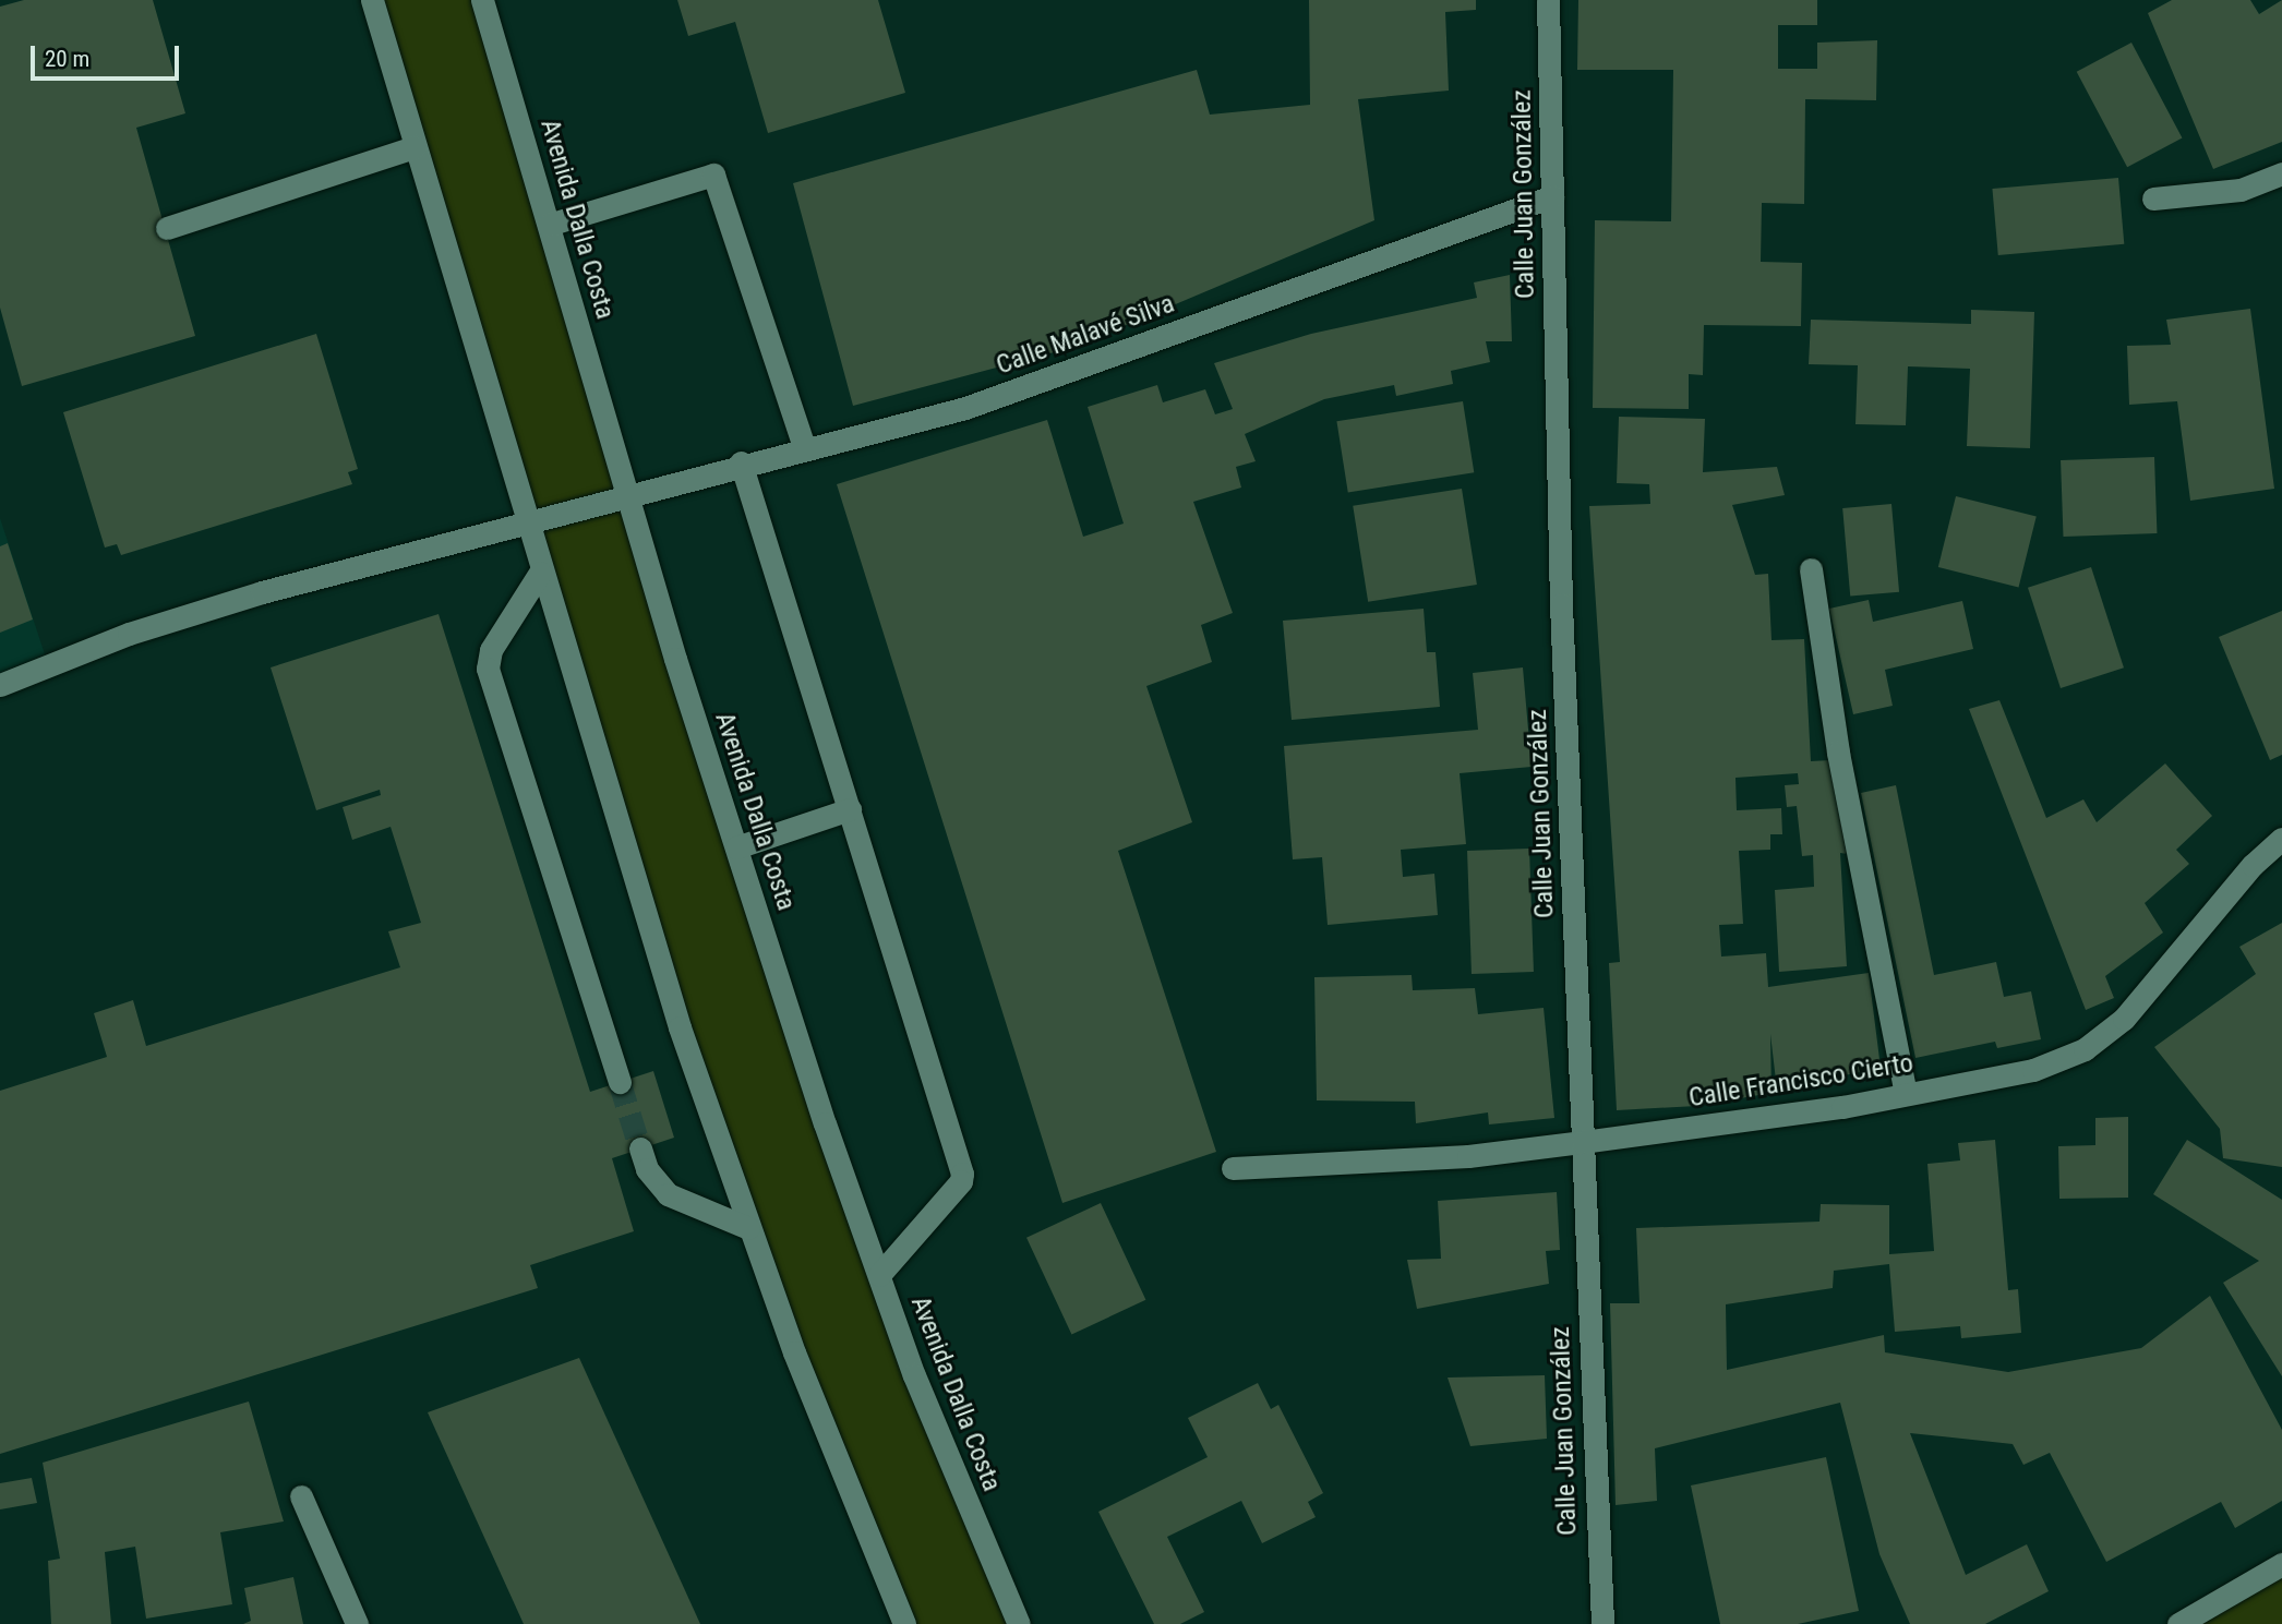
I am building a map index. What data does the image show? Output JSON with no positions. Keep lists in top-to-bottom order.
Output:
{
  "streets": {
    "street": [
      "Calle Juan González",
      "Avenida Dalla Costa",
      "Calle Malavé Silva",
      "Calle Francisco Cierto"
    ]
  },
  "crossings": [
    ["Calle Juan González", "Calle Malavé Silva"],
    ["Calle Juan González", "Calle Francisco Cierto"],
    ["Avenida Dalla Costa", "Calle Malavé Silva"]
  ],
  "scale_bar": "20 m"
}
